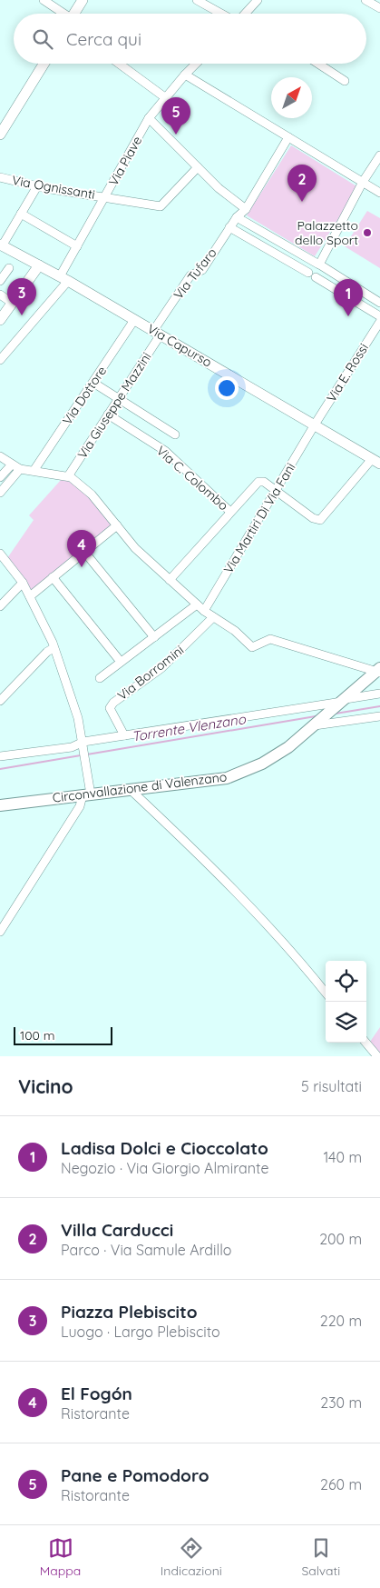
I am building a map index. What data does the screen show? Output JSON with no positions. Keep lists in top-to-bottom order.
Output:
{
  "streets": {
    "main road": ["Circonvallazione di Valenzano"],
    "street": [
      "Via Piave",
      "Via Ognissanti",
      "Via Tufaro",
      "Via Capurso",
      "Via E. Rossi",
      "Via Dottore",
      "Via Giuseppe Mazzini",
      "Via C. Colombo",
      "Via Martiri Di Via Fani",
      "Via Borromini"
    ]
  },
  "crossings": [
    ["Via Piave", "Via Ognissanti"],
    ["Via Piave", "Via Capurso"],
    ["Via Tufaro", "Via Capurso"],
    ["Via Tufaro", "Via Giuseppe Mazzini"],
    ["Via Capurso", "Via E. Rossi"],
    ["Via Capurso", "Via Dottore"],
    ["Via Capurso", "Via Giuseppe Mazzini"],
    ["Via Capurso", "Via Martiri Di Via Fani"],
    ["Via E. Rossi", "Via Martiri Di Via Fani"],
    ["Via Giuseppe Mazzini", "Via C. Colombo"]
  ],
  "water": ["Torrente Vlenzano"],
  "places": ["Palazzetto dello Sport"],
  "scale_bar": "100 m",
  "north": "top right",
  "page": {
    "search": "Cerca qui",
    "pins": [
      "5",
      "2",
      "3",
      "1",
      "4"
    ],
    "scale": "100 m",
    "heading": ["Vicino", "5 risultati"],
    "list": [
      {
        "mark": "1",
        "name": "Ladisa Dolci e Cioccolato",
        "note": "Negozio · Via Giorgio Almirante",
        "value": "140 m"
      },
      {
        "mark": "2",
        "name": "Villa Carducci",
        "note": "Parco · Via Samule Ardillo",
        "value": "200 m"
      },
      {
        "mark": "3",
        "name": "Piazza Plebiscito",
        "note": "Luogo · Largo Plebiscito",
        "value": "220 m"
      },
      {
        "mark": "4",
        "name": "El Fogón",
        "note": "Ristorante",
        "value": "230 m"
      },
      {
        "mark": "5",
        "name": "Pane e Pomodoro",
        "note": "Ristorante",
        "value": "260 m"
      }
    ],
    "nav": ["Mappa", "Indicazioni", "Salvati"]
  }
}
